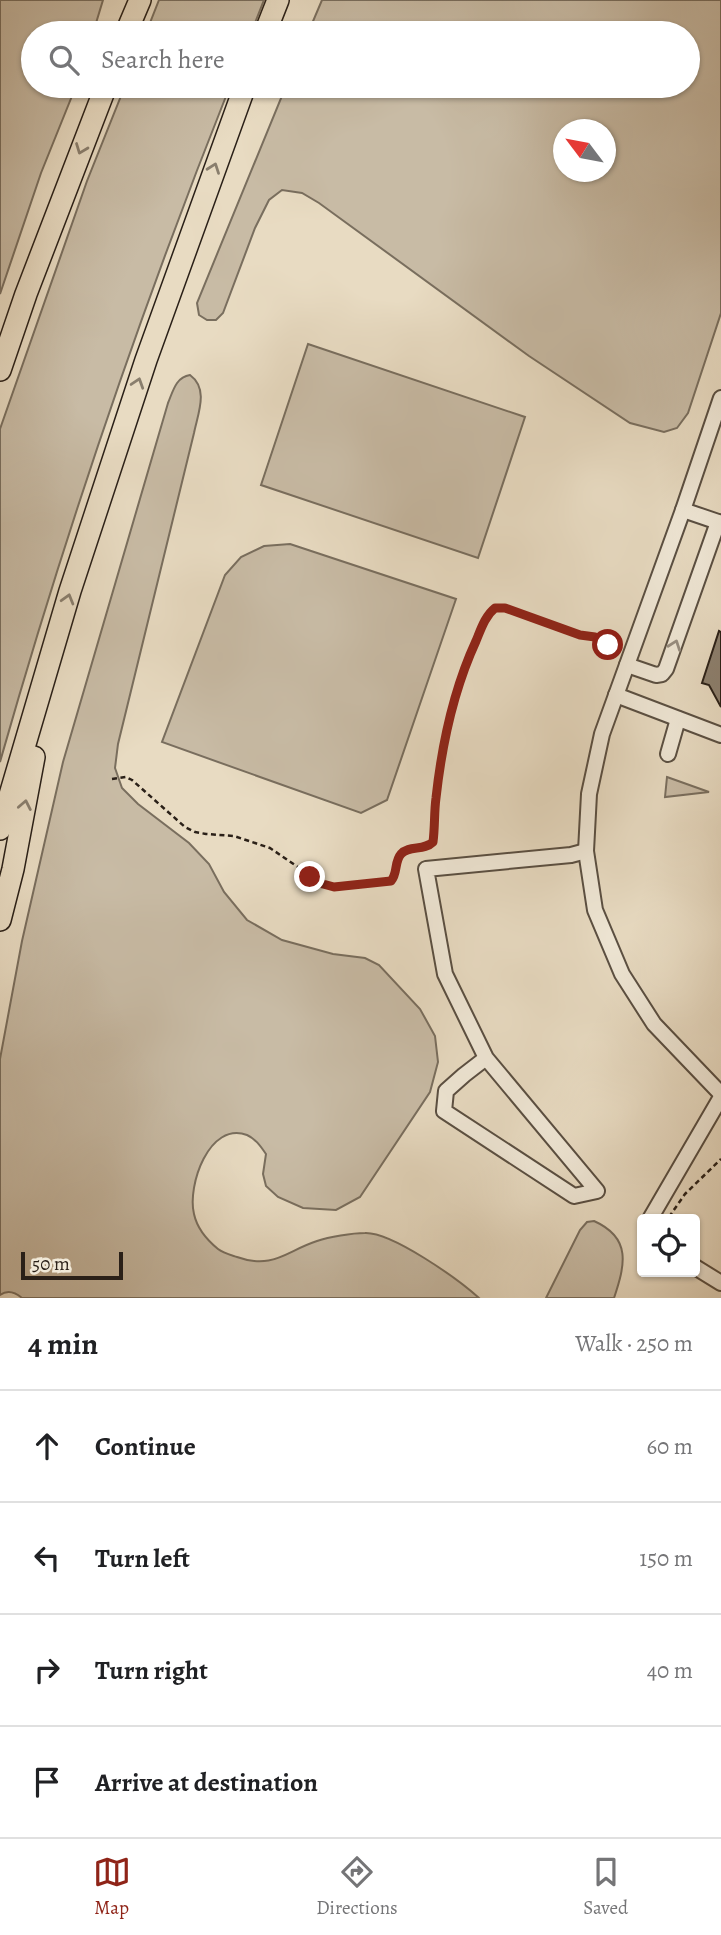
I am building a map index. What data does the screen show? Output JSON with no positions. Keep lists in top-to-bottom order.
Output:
{
  "scale_bar": "50 m",
  "north": "top left",
  "page": {
    "search": "Search here",
    "scale": "50 m",
    "heading": ["4 min", "Walk · 250 m"],
    "list": [
      ["Continue", "60 m"],
      ["Turn left", "150 m"],
      ["Turn right", "40 m"],
      "Arrive at destination"
    ],
    "nav": ["Map", "Directions", "Saved"]
  }
}
